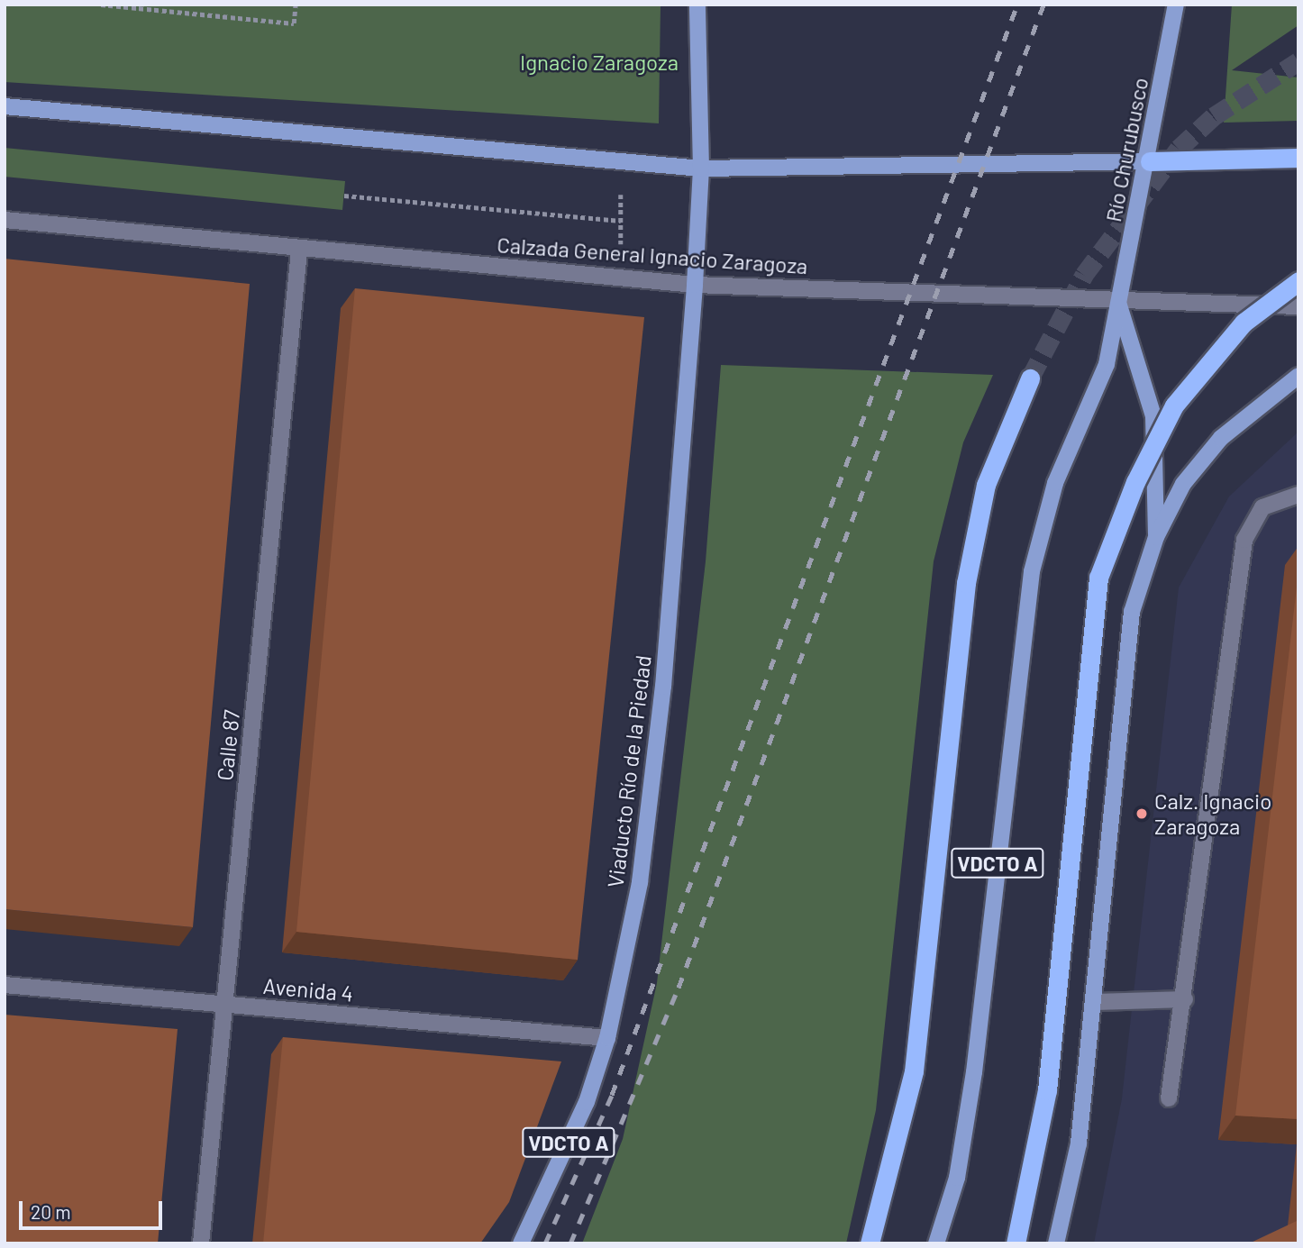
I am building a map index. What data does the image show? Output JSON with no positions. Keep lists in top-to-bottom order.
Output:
{
  "streets": {
    "main road": ["Río Churubusco", "Viaducto Río de la Piedad", "VDCTO A"],
    "street": ["Calzada General Ignacio Zaragoza", "Calle 87", "Avenida 4"]
  },
  "crossings": [
    ["Río Churubusco", "Calzada General Ignacio Zaragoza"],
    ["Río Churubusco", "VDCTO A"],
    ["Calzada General Ignacio Zaragoza", "Calle 87"],
    ["Calzada General Ignacio Zaragoza", "Viaducto Río de la Piedad"],
    ["Calzada General Ignacio Zaragoza", "VDCTO A"],
    ["Calle 87", "Avenida 4"],
    ["Viaducto Río de la Piedad", "Avenida 4"]
  ],
  "parks": ["Ignacio Zaragoza"],
  "places": ["Calz. Ignacio Zaragoza"],
  "scale_bar": "20 m"
}
